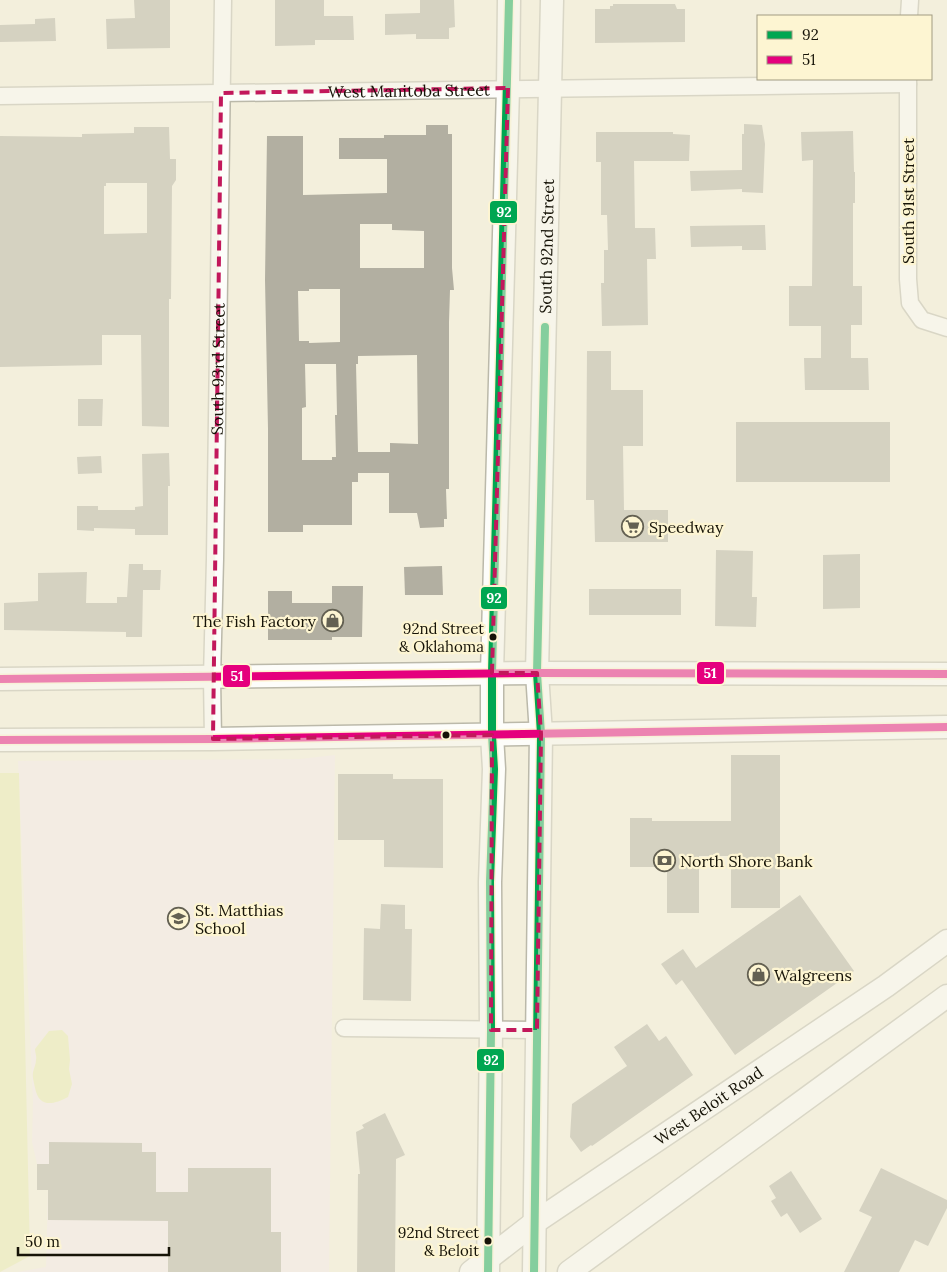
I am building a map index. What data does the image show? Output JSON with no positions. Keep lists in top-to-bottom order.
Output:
{
  "streets": {
    "main road": ["South 92nd Street", "West Beloit Road"],
    "street": ["West Manitoba Street", "South 91st Street", "South 93rd Street"]
  },
  "crossings": [
    ["West Manitoba Street", "South 91st Street"],
    ["West Manitoba Street", "South 92nd Street"],
    ["West Manitoba Street", "South 93rd Street"],
    ["South 92nd Street", "West Beloit Road"]
  ],
  "places": {
    "supermarket": ["Speedway"],
    "shop": ["The Fish Factory", "Walgreens"],
    "other": ["92nd Street & Oklahoma", "92nd Street & Beloit"],
    "bank": ["North Shore Bank"],
    "school or university": ["St. Matthias School"]
  },
  "lines": ["transit line 92", "transit line 51"],
  "legend": ["92", "51"],
  "scale_bar": "50 m"
}
